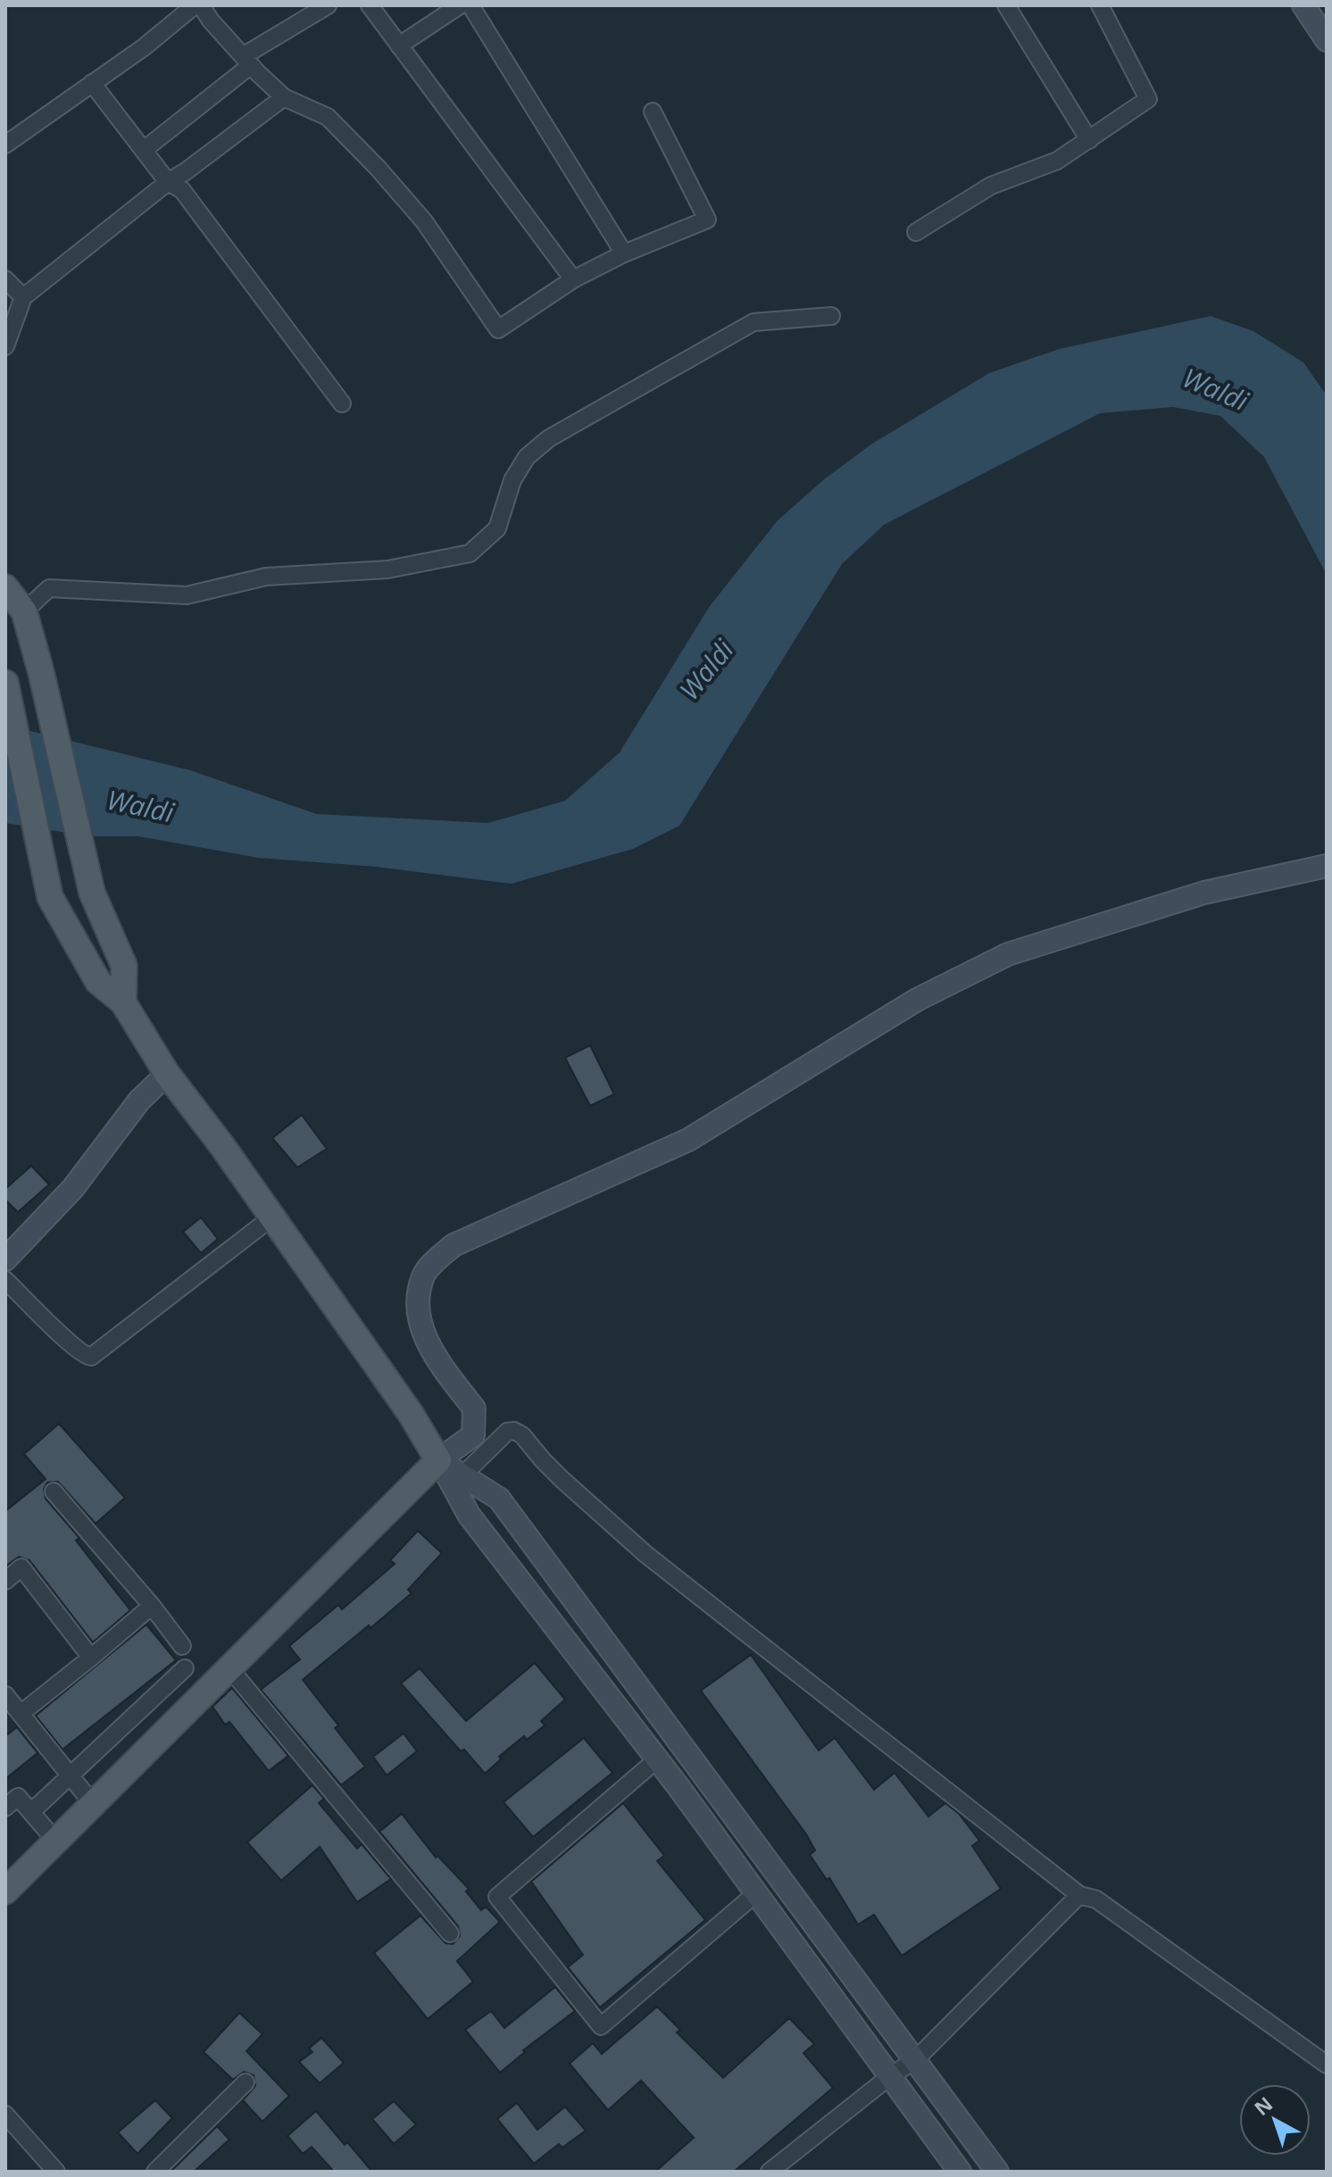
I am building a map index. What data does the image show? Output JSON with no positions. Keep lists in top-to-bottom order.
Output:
{
  "water": ["Waldi"],
  "north": "top left"
}
